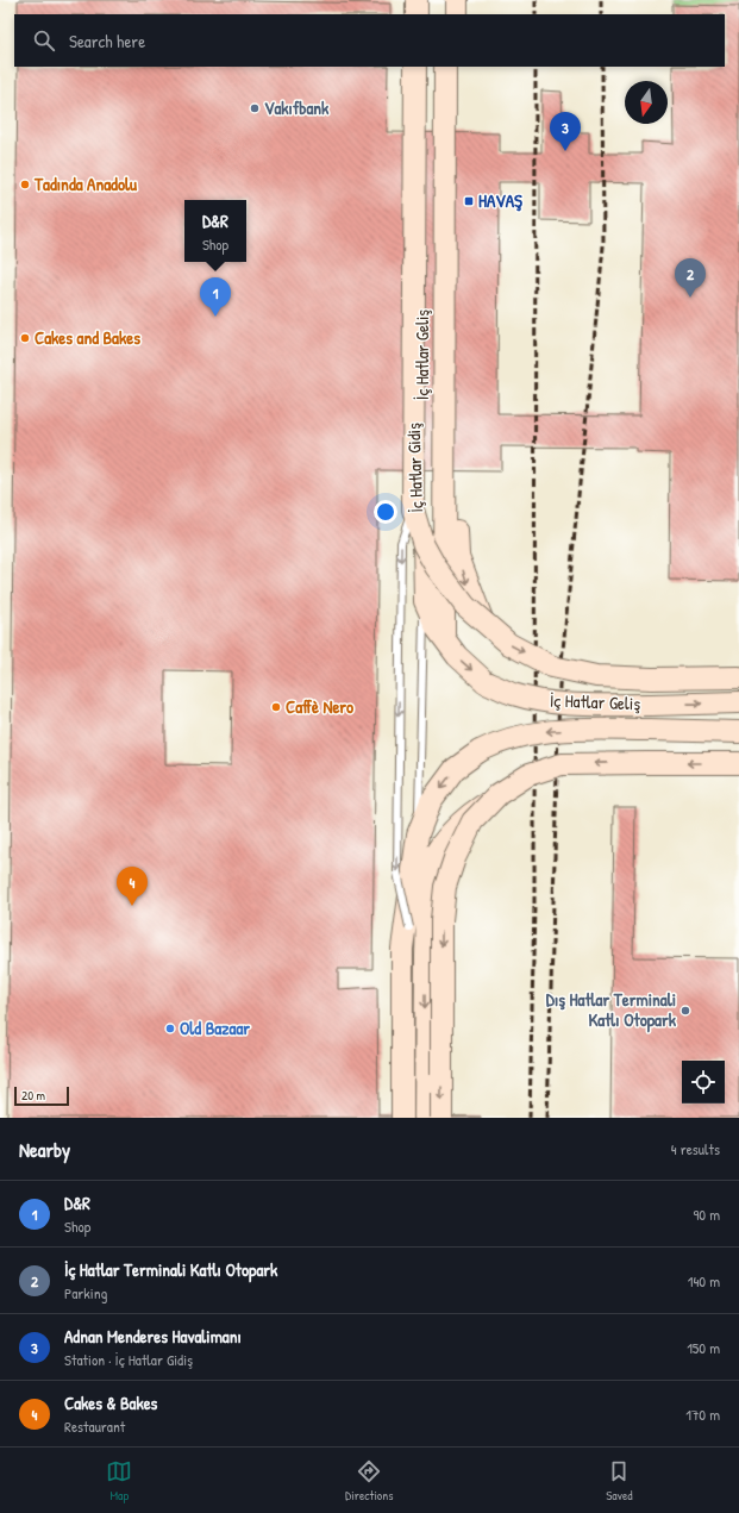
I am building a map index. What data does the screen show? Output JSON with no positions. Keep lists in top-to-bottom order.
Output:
{
  "streets": {
    "street": ["İç Hatlar Geliş", "İç Hatlar Gidiş"]
  },
  "places": {
    "other": [
      "Vakıfbank",
      "Tadında Anadolu",
      "Cakes and Bakes",
      "Caffè Nero",
      "Dış Hatlar Terminali Katlı Otopark",
      "Old Bazaar"
    ],
    "transit": ["HAVAŞ"]
  },
  "scale_bar": "20 m",
  "north": "bottom",
  "page": {
    "search": "Search here",
    "pins": [
      "3",
      "2",
      "1",
      "4"
    ],
    "popup": ["D&R", "Shop"],
    "scale": "20 m",
    "heading": ["Nearby", "4 results"],
    "list": [
      {
        "mark": "1",
        "name": "D&R",
        "note": "Shop",
        "value": "90 m"
      },
      {
        "mark": "2",
        "name": "İç Hatlar Terminali Katlı Otopark",
        "note": "Parking",
        "value": "140 m"
      },
      {
        "mark": "3",
        "name": "Adnan Menderes Havalimanı",
        "note": "Station · İç Hatlar Gidiş",
        "value": "150 m"
      },
      {
        "mark": "4",
        "name": "Cakes & Bakes",
        "note": "Restaurant",
        "value": "170 m"
      }
    ],
    "nav": ["Map", "Directions", "Saved"]
  }
}
